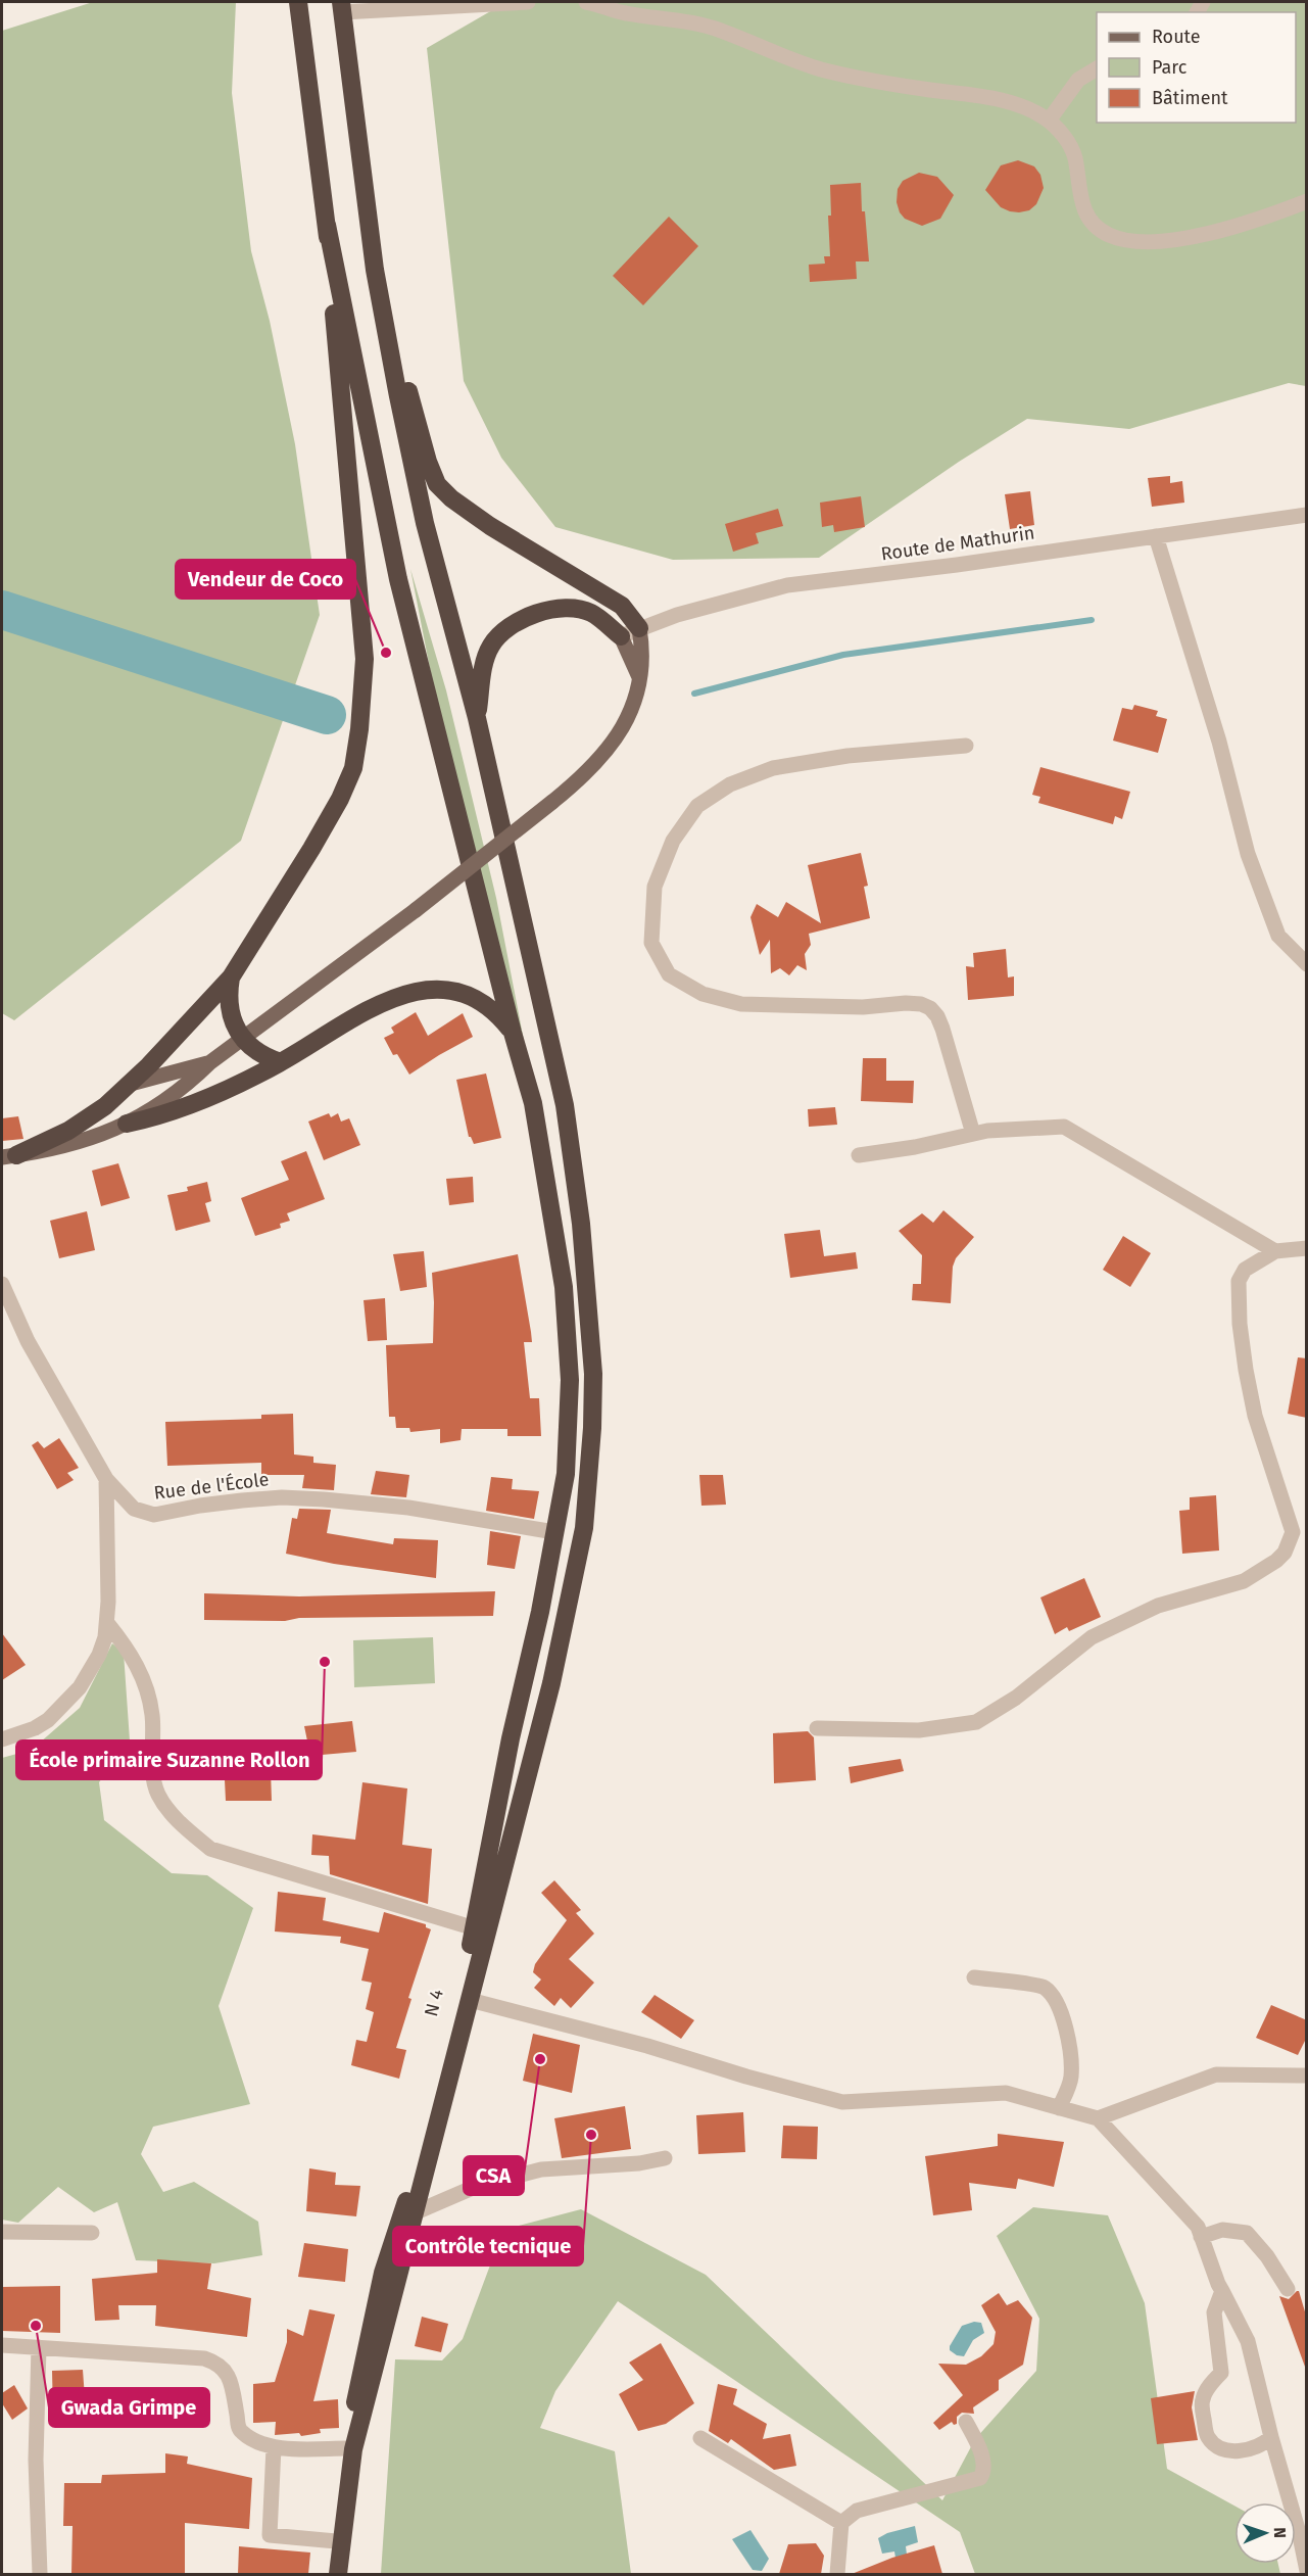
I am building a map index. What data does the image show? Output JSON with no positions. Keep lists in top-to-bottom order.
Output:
{
  "streets": {
    "highway": ["N 4"],
    "street": ["Route de Mathurin", "Rue de l'École"]
  },
  "crossings": [
    ["Rue de l'École", "N 4"]
  ],
  "places": [
    "Vendeur de Coco",
    "École primaire Suzanne Rollon",
    "CSA",
    "Contrôle tecnique",
    "Gwada Grimpe"
  ],
  "legend": ["Route", "Parc", "Bâtiment"],
  "north": "right"
}
